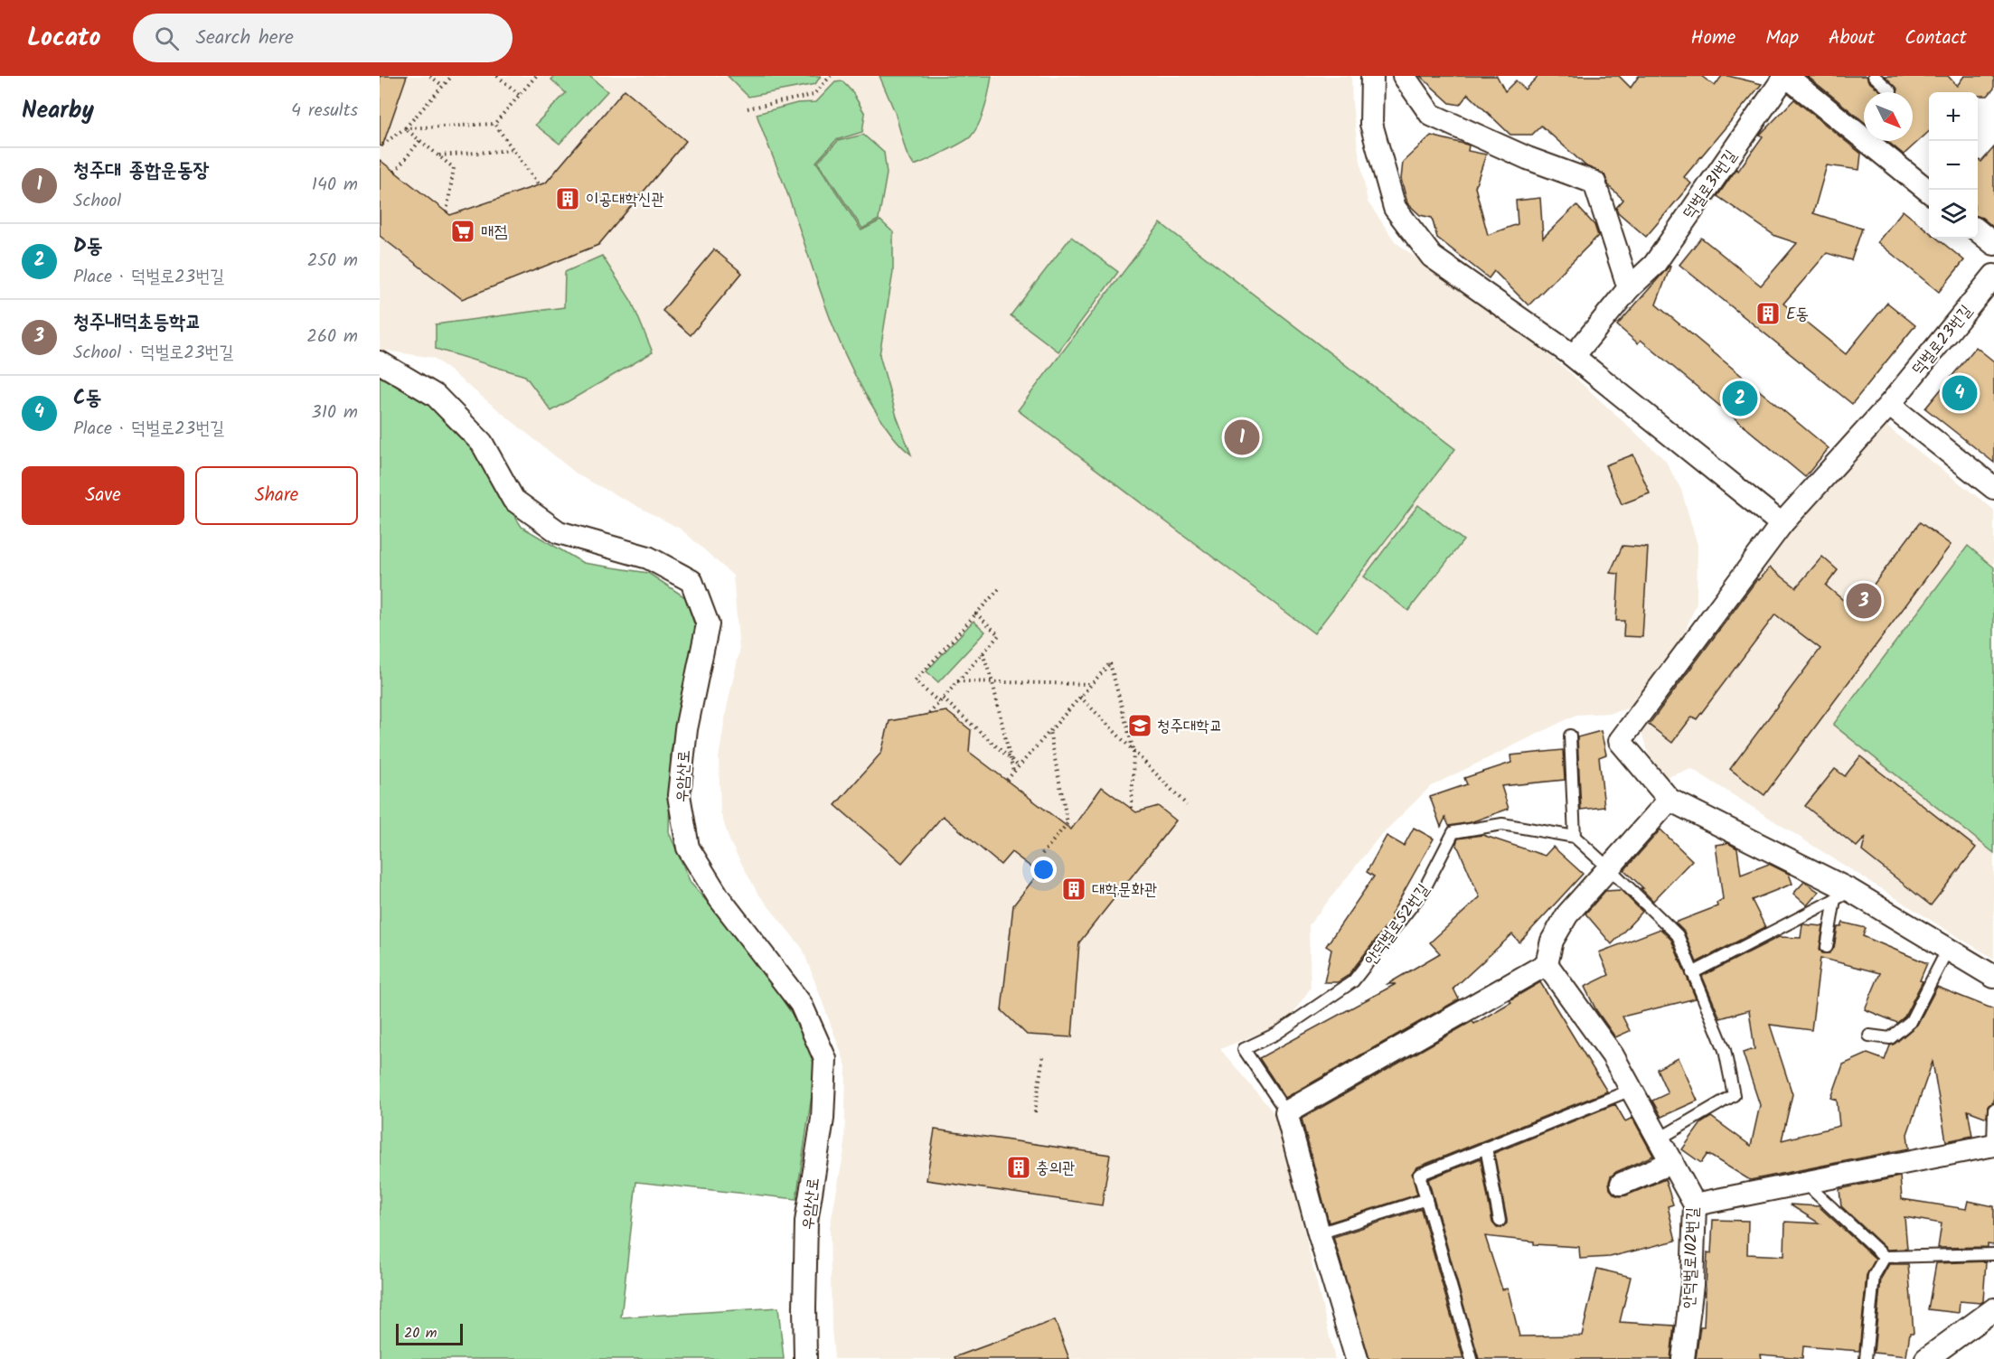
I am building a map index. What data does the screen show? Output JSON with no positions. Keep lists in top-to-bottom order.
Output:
{
  "streets": {
    "street": [
      "덕벌로31번길",
      "덕벌로23번길",
      "우암산로",
      "안덕벌로52번길",
      "안덕벌로102번길"
    ]
  },
  "places": {
    "building": [
      "이공대학신관",
      "E동",
      "대학문화관",
      "충의관"
    ],
    "supermarket": ["매점"],
    "school or university": ["청주대학교"]
  },
  "scale_bar": "20 m",
  "north": "bottom right",
  "page": {
    "header": "Locato",
    "search": "Search here",
    "nav": [
      "Home",
      "Map",
      "About",
      "Contact"
    ],
    "heading": ["Nearby", "4 results"],
    "map_buttons": ["+", "−"],
    "list": [
      {
        "mark": "1",
        "name": "청주대 종합운동장",
        "note": "School",
        "value": "140 m"
      },
      {
        "mark": "2",
        "name": "D동",
        "note": "Place · 덕벌로23번길",
        "value": "250 m"
      },
      {
        "mark": "3",
        "name": "청주내덕초등학교",
        "note": "School · 덕벌로23번길",
        "value": "260 m"
      },
      {
        "mark": "4",
        "name": "C동",
        "note": "Place · 덕벌로23번길",
        "value": "310 m"
      }
    ],
    "pins": [
      "4",
      "2",
      "1",
      "3"
    ],
    "buttons": ["Save", "Share"],
    "scale": "20 m"
  }
}
